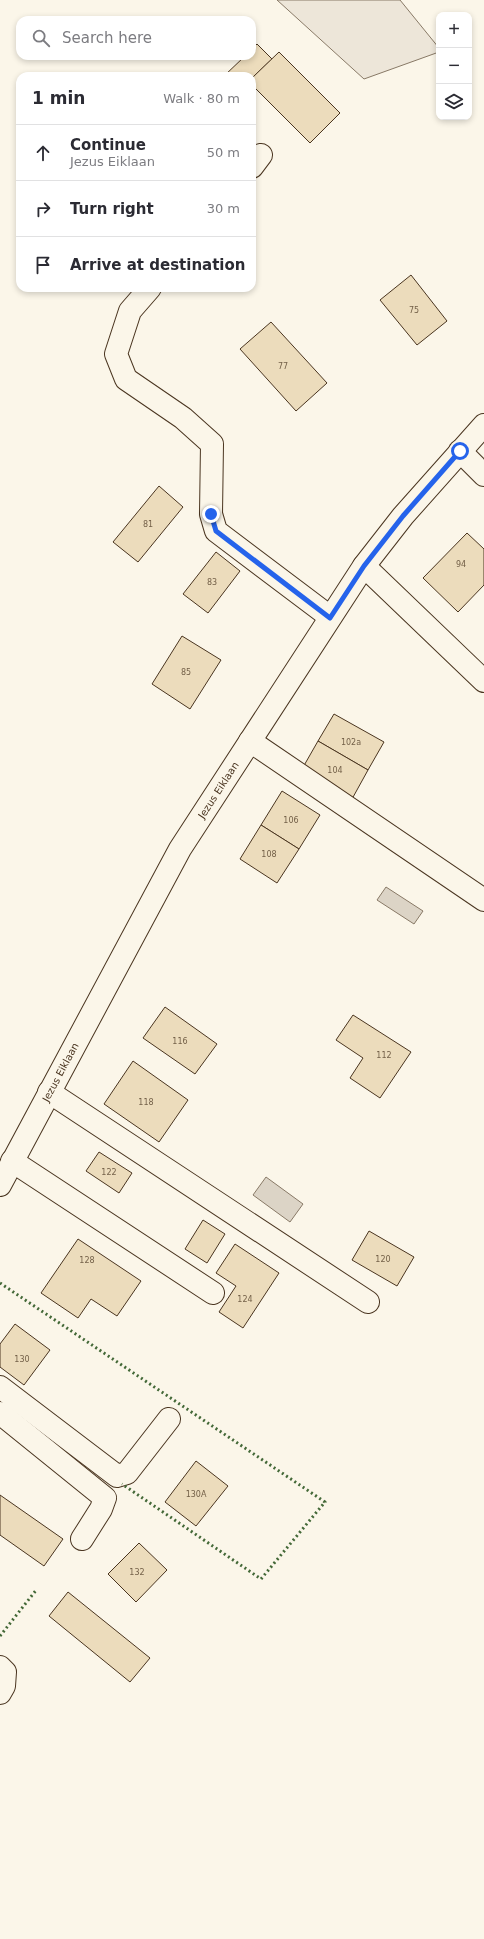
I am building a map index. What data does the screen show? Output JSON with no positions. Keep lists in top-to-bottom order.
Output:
{
  "streets": {
    "street": ["Jezus Eiklaan"]
  },
  "house_numbers": [
    "75",
    "77",
    "81",
    "94",
    "83",
    "85",
    "102a",
    "104",
    "106",
    "108",
    "116",
    "112",
    "118",
    "122",
    "120",
    "128",
    "124",
    "130",
    "130A",
    "132"
  ],
  "page": {
    "map_buttons": ["+", "−"],
    "search": "Search here",
    "heading": ["1 min", "Walk · 80 m"],
    "list": [
      ["Continue", "Jezus Eiklaan", "50 m"],
      ["Turn right", "30 m"],
      "Arrive at destination"
    ]
  }
}
